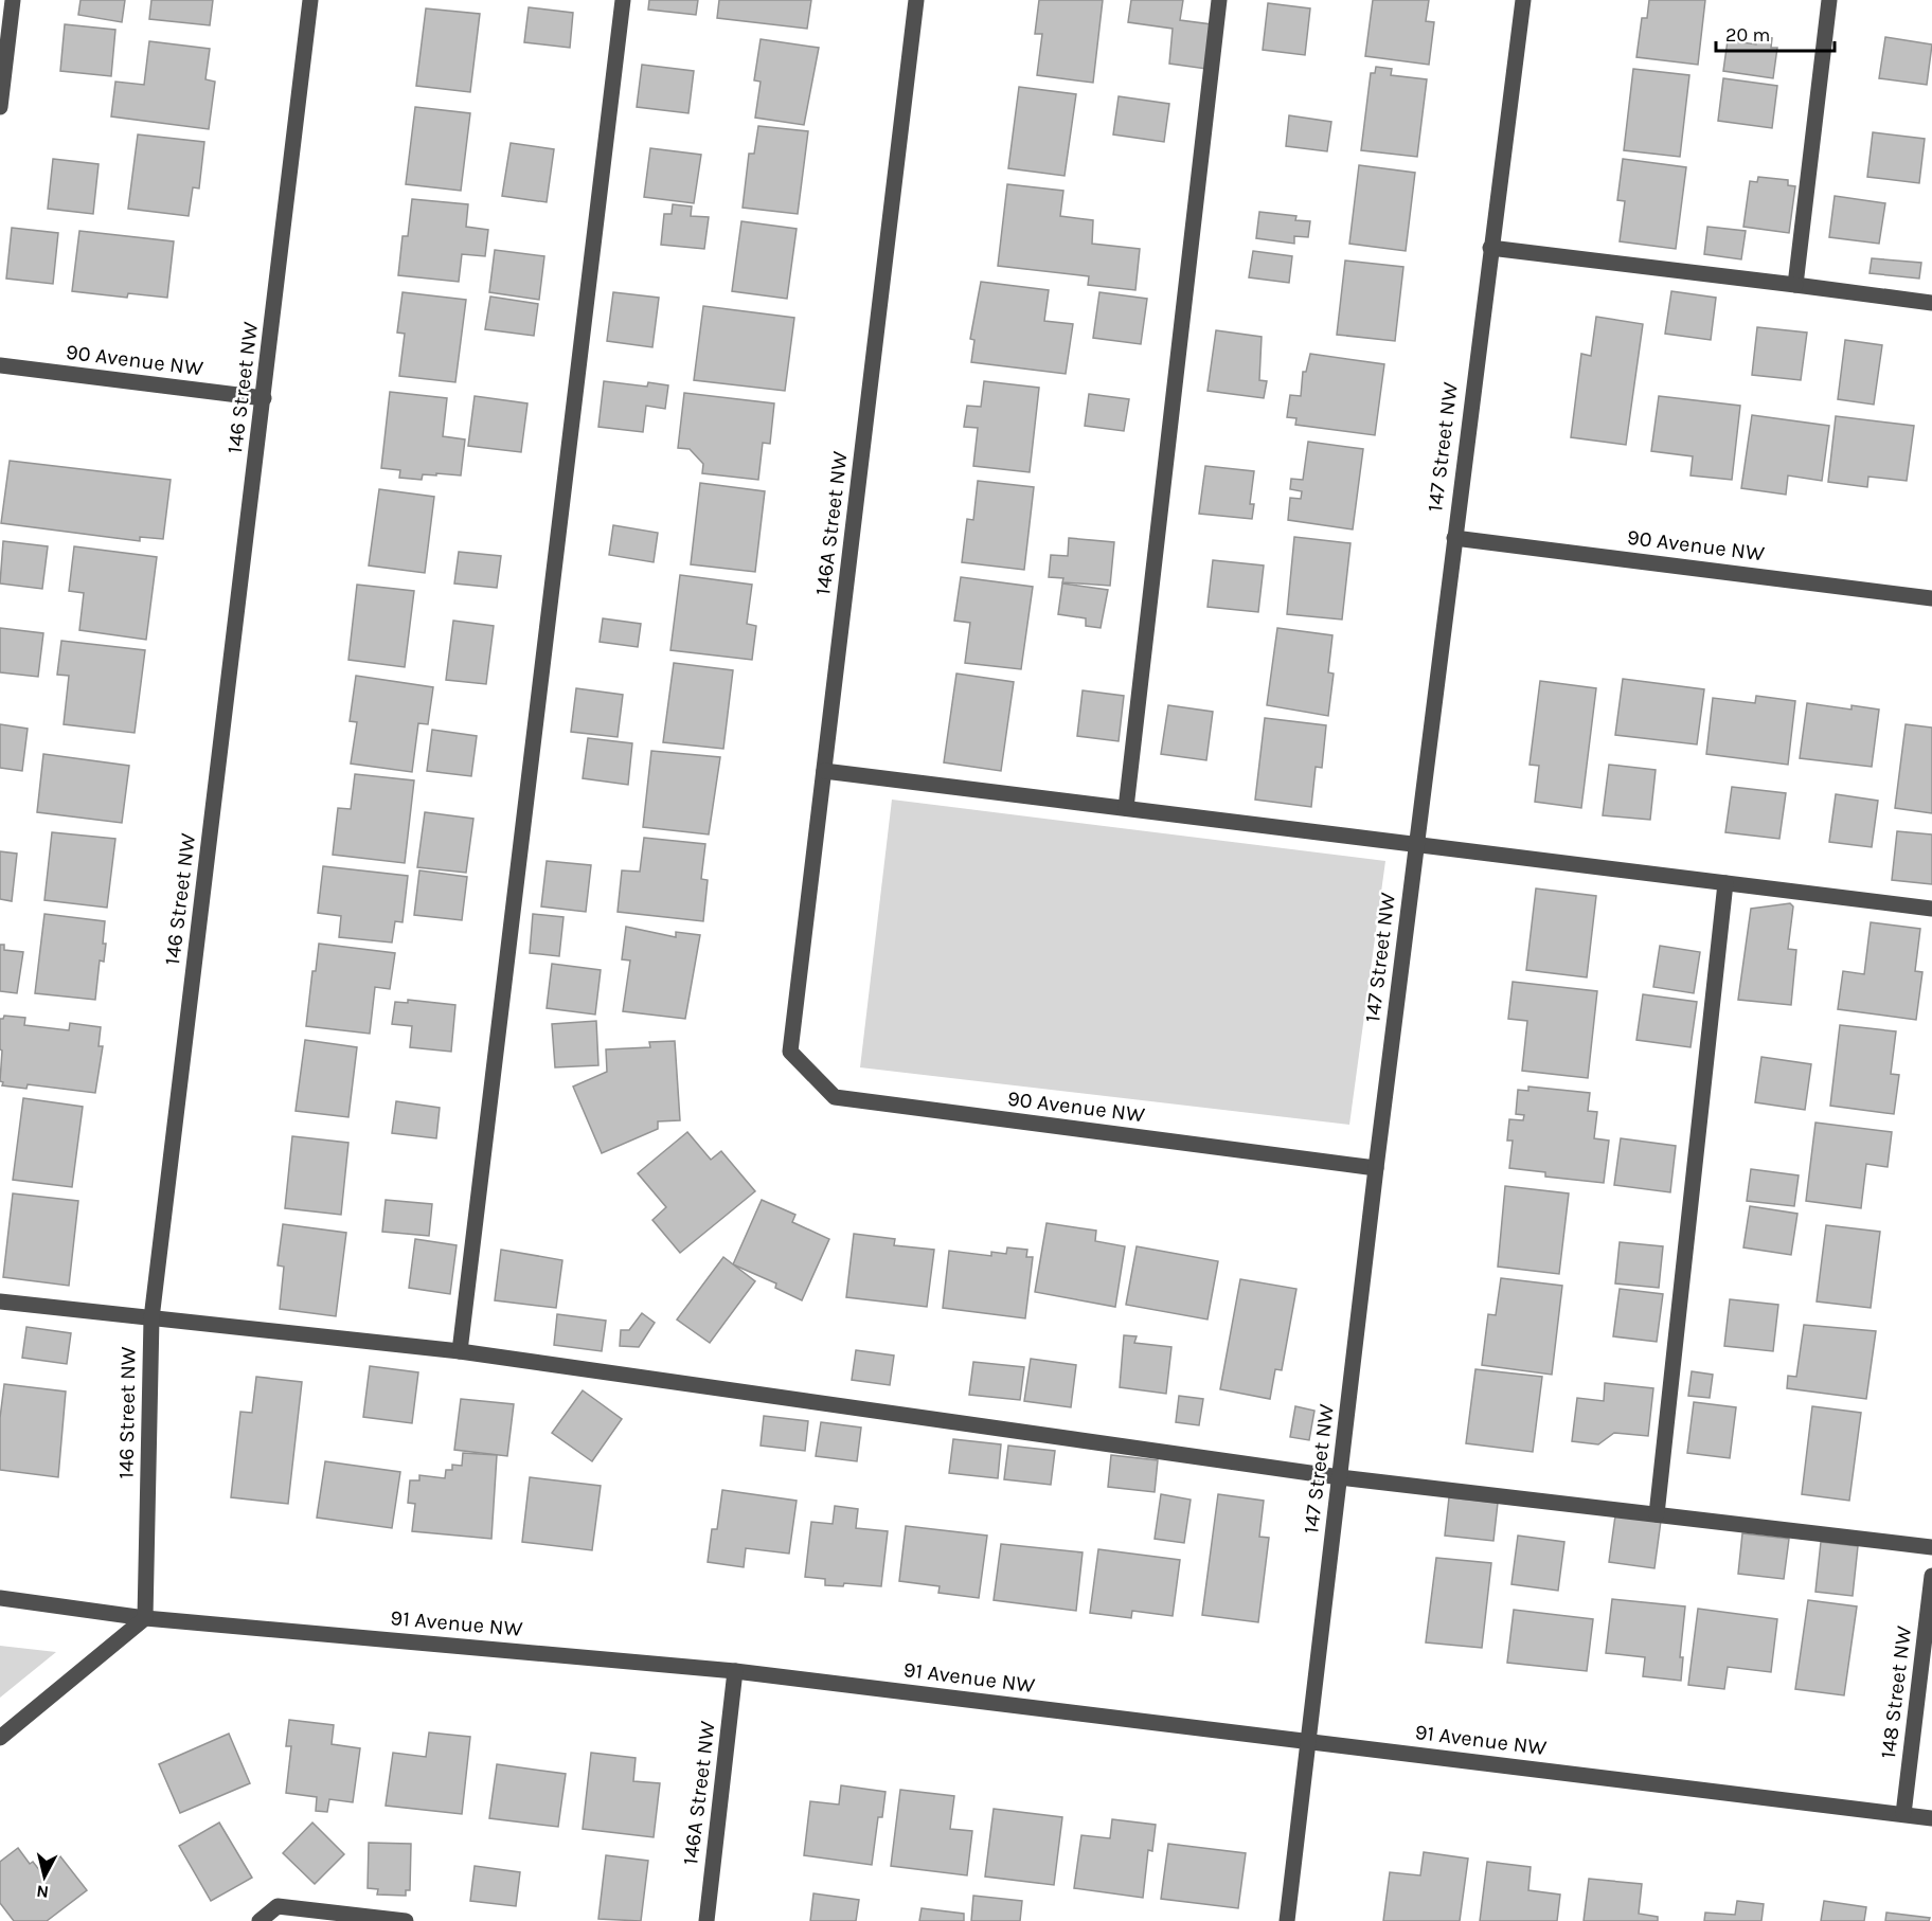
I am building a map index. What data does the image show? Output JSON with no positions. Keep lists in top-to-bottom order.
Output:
{
  "streets": {
    "street": [
      "90 Avenue NW",
      "146 Street NW",
      "147 Street NW",
      "146A Street NW",
      "91 Avenue NW",
      "148 Street NW"
    ]
  },
  "crossings": [
    ["90 Avenue NW", "146 Street NW"],
    ["90 Avenue NW", "147 Street NW"],
    ["90 Avenue NW", "146A Street NW"],
    ["146 Street NW", "91 Avenue NW"],
    ["147 Street NW", "91 Avenue NW"],
    ["146A Street NW", "91 Avenue NW"],
    ["91 Avenue NW", "148 Street NW"]
  ],
  "scale_bar": "20 m",
  "north": "bottom"
}
